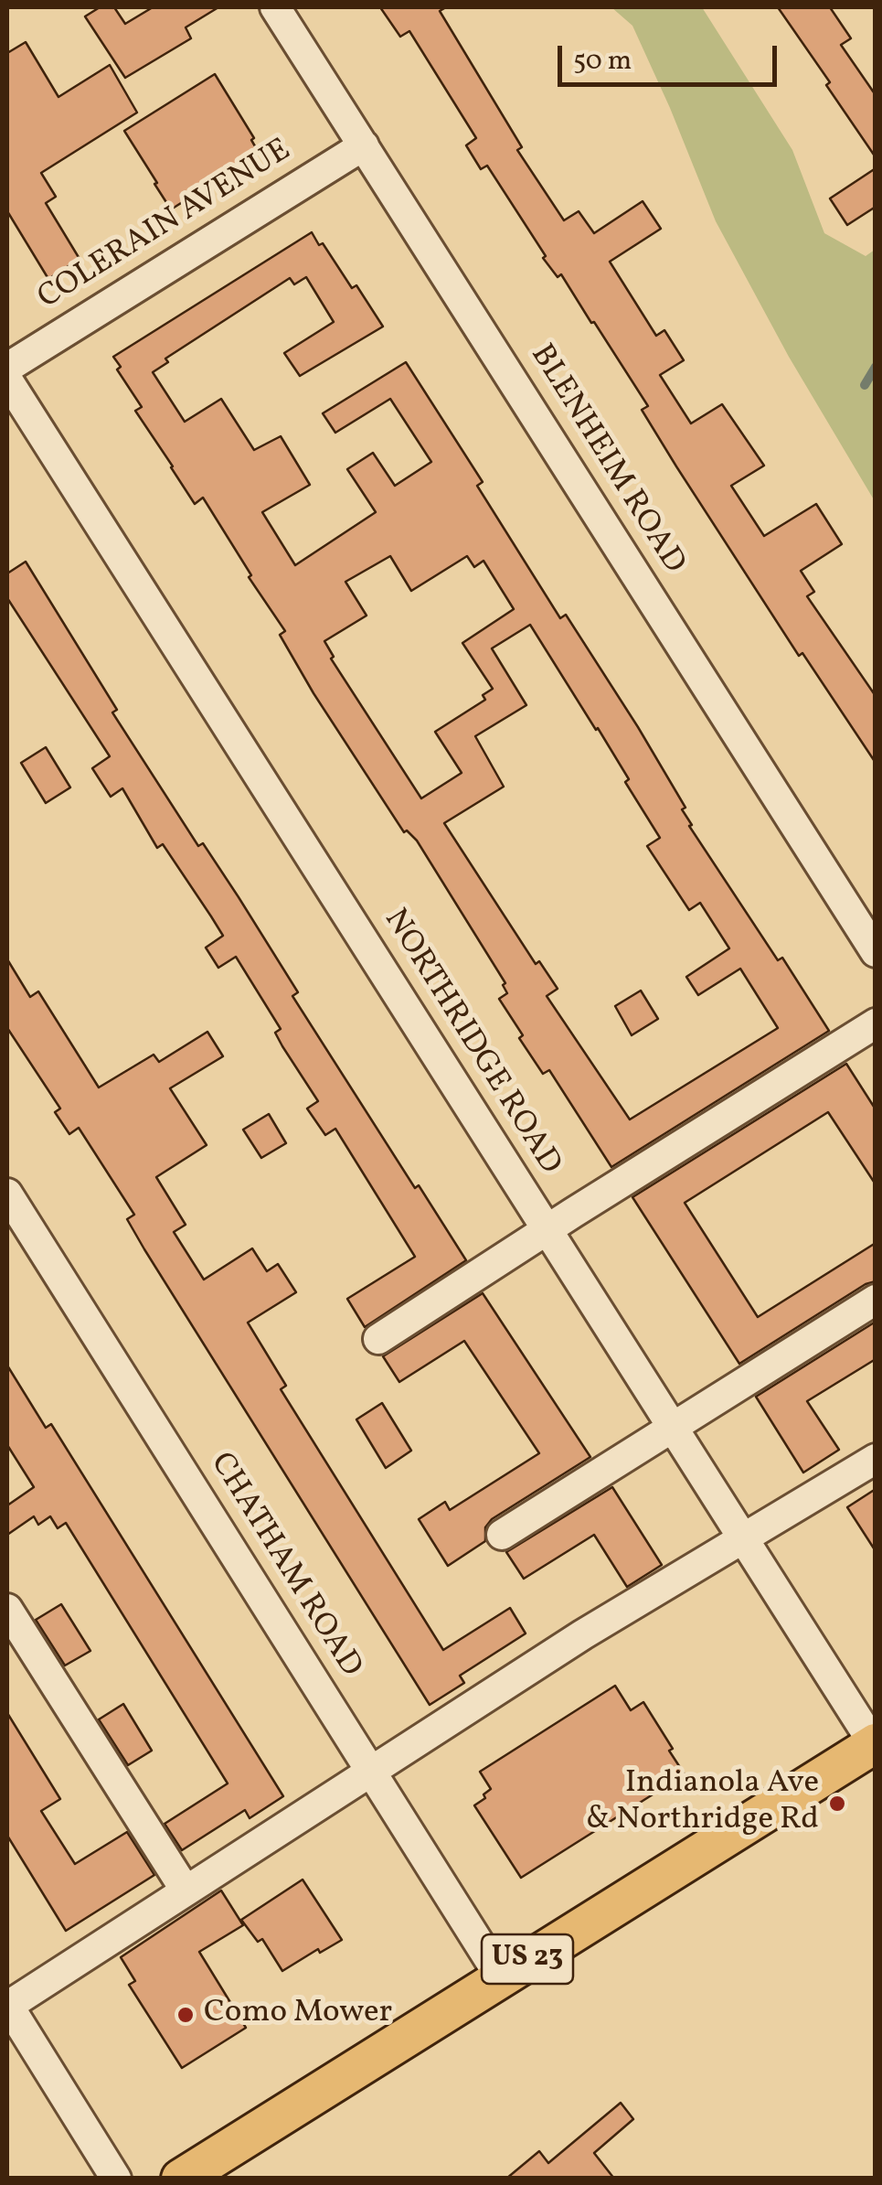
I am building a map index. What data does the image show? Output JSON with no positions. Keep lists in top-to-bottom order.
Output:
{
  "streets": {
    "main road": ["US 23"],
    "street": [
      "COLERAIN AVENUE",
      "BLENHEIM ROAD",
      "NORTHRIDGE ROAD",
      "CHATHAM ROAD"
    ]
  },
  "crossings": [
    ["COLERAIN AVENUE", "BLENHEIM ROAD"],
    ["NORTHRIDGE ROAD", "US 23"],
    ["CHATHAM ROAD", "US 23"]
  ],
  "places": ["Indianola Ave & Northridge Rd", "Como Mower"],
  "scale_bar": "50 m"
}
